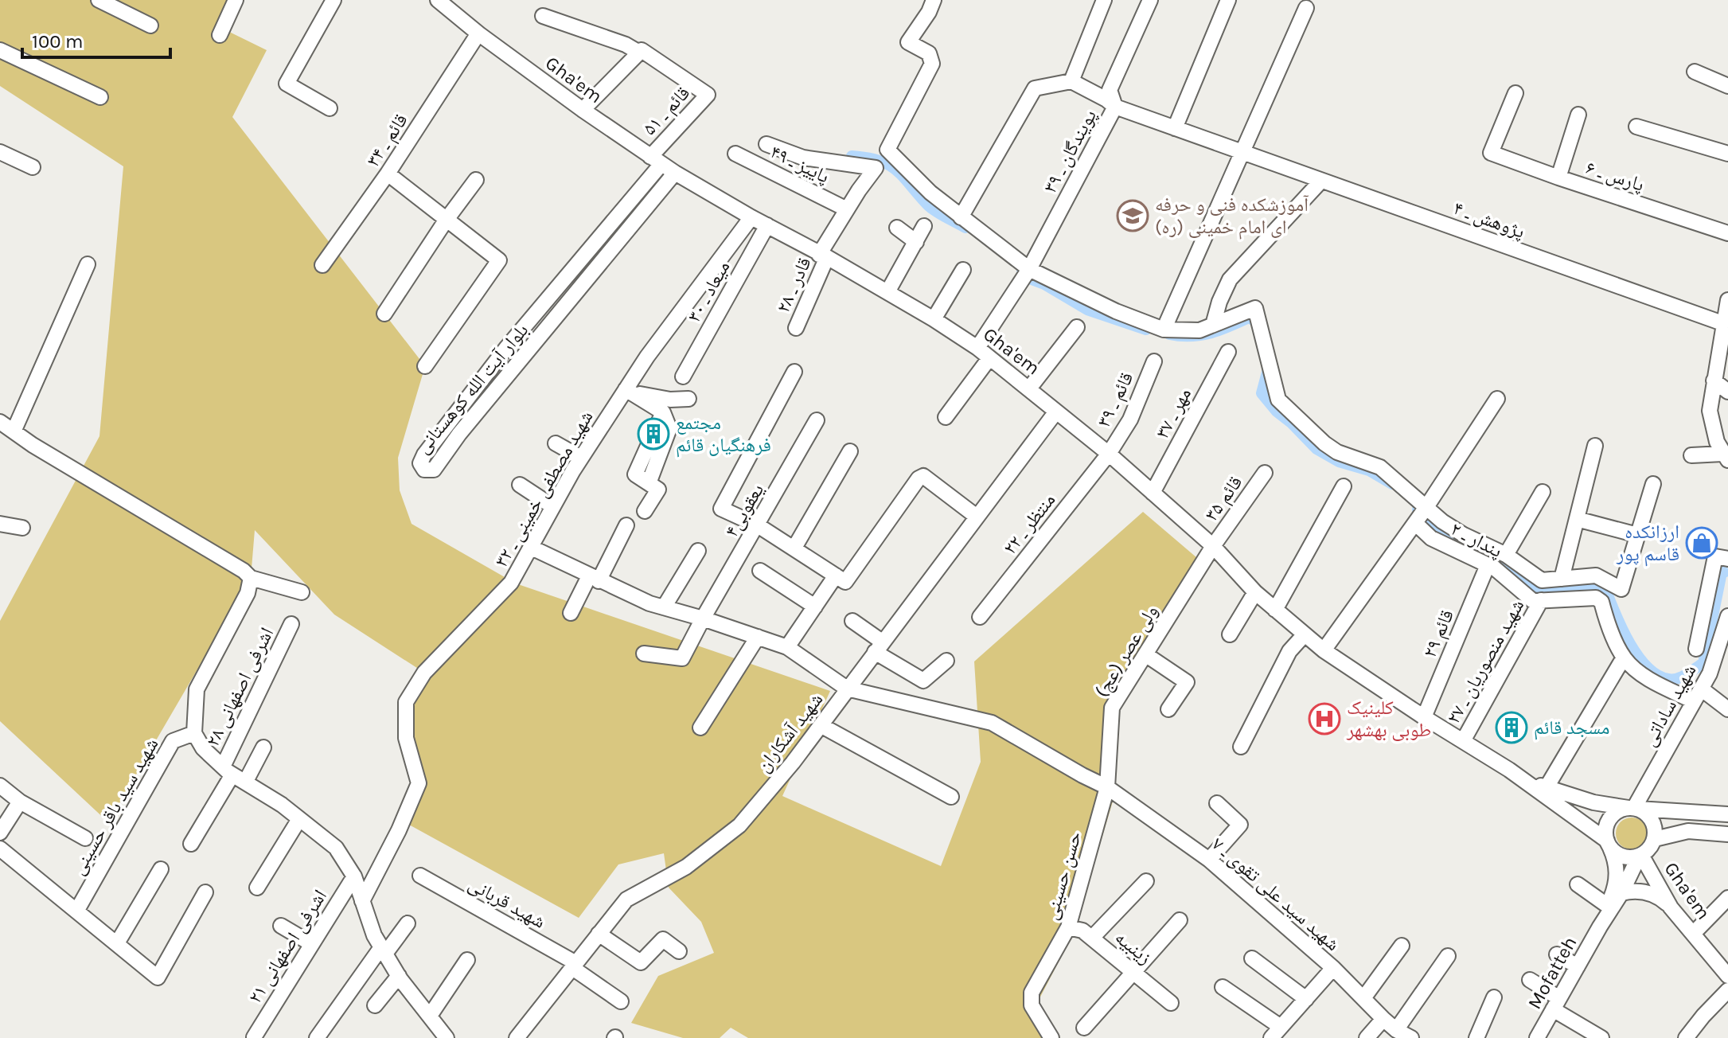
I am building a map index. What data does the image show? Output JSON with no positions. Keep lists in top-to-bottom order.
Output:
{
  "streets": {
    "street": [
      "Gha'em",
      "قائم ـ ۵۱",
      "قائم ـ ۳۴",
      "پویندگان ـ ۳۹",
      "پاییز ـ ۴۹",
      "پارس ـ ۶",
      "پژوهش ـ ۴",
      "قادر ـ ۲۸",
      "میعاد ـ ۳۰",
      "بلوار آیت الله کوهستانی",
      "قائم ـ ۳۹",
      "مهر ـ ۳۷",
      "شهید مصطفی خمینی ـ ۳۲",
      "قائم ۳۵",
      "یعقوبی۴",
      "منتظر ـ ۲۲",
      "پندار ـ ۲",
      "قائم ۲۹",
      "ولی عصر (عج)",
      "شهید منصوریان ـ ۲۷",
      "اشرفی اصفهانی ۲۸",
      "شهید ساداتی",
      "شهید آشکاران",
      "شهید سید باقر حسینی",
      "حسن حسینی",
      "شهید سید علی تقوی ـ ۷",
      "شهید قربانی",
      "اشرفی اصفهانی ۲۱",
      "زینبیه",
      "Mofatteh"
    ]
  },
  "crossings": [
    ["Gha'em", "قائم ـ ۵۱"],
    ["Gha'em", "قائم ـ ۳۴"],
    ["Gha'em", "پویندگان ـ ۳۹"],
    ["Gha'em", "قادر ـ ۲۸"],
    ["Gha'em", "میعاد ـ ۳۰"],
    ["Gha'em", "بلوار آیت الله کوهستانی"],
    ["Gha'em", "قائم ـ ۳۹"],
    ["Gha'em", "مهر ـ ۳۷"],
    ["Gha'em", "شهید مصطفی خمینی ـ ۳۲"],
    ["Gha'em", "قائم ۳۵"],
    ["Gha'em", "منتظر ـ ۲۲"],
    ["Gha'em", "قائم ۲۹"],
    ["Gha'em", "ولی عصر (عج)"],
    ["Gha'em", "شهید منصوریان ـ ۲۷"],
    ["Gha'em", "شهید ساداتی"],
    ["Gha'em", "شهید آشکاران"],
    ["قائم ـ ۵۱", "بلوار آیت الله کوهستانی"],
    ["پویندگان ـ ۳۹", "پژوهش ـ ۴"],
    ["قائم ـ ۳۹", "منتظر ـ ۲۲"],
    ["قائم ۳۵", "ولی عصر (عج)"],
    ["پندار ـ ۲", "قائم ۲۹"],
    ["پندار ـ ۲", "شهید منصوریان ـ ۲۷"],
    ["ولی عصر (عج)", "حسن حسینی"],
    ["ولی عصر (عج)", "شهید سید علی تقوی ـ ۷"],
    ["شهید آشکاران", "شهید سید علی تقوی ـ ۷"],
    ["شهید آشکاران", "شهید قربانی"],
    ["حسن حسینی", "شهید سید علی تقوی ـ ۷"],
    ["حسن حسینی", "زینبیه"]
  ],
  "places": {
    "school or university": ["آموزشکده فنی و حرفه ای امام خمینی (ره)"],
    "building": ["مجتمع فرهنگیان قائم", "مسجد قائم"],
    "shop": ["ارزانکده قاسم پور"],
    "hospital": ["کلینیک طوبی بهشهر"]
  },
  "scale_bar": "100 m"
}
